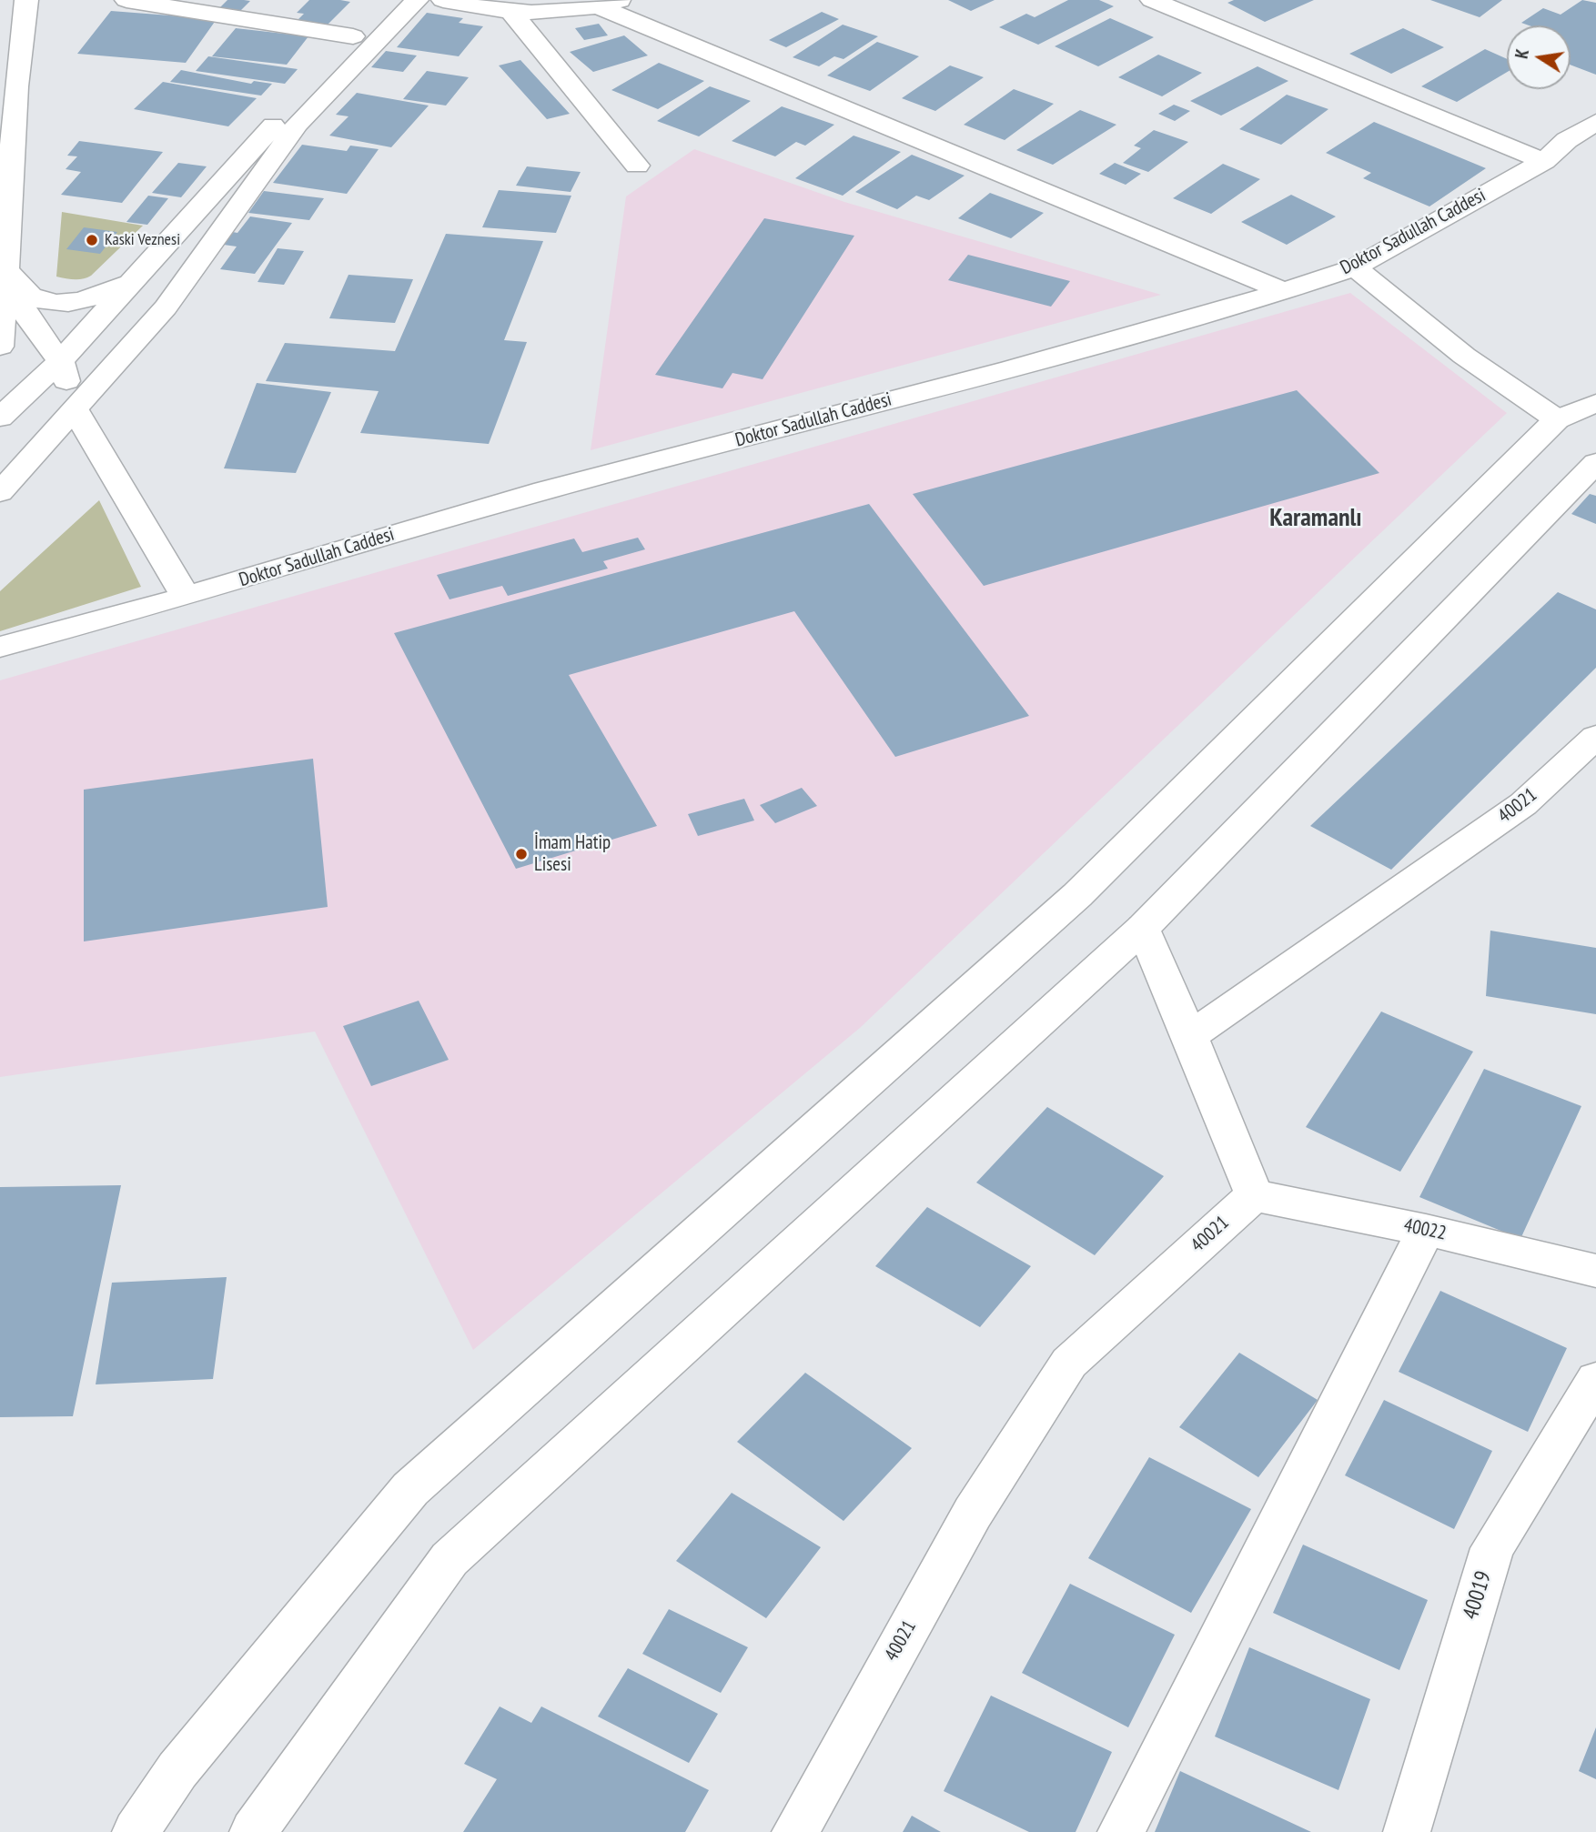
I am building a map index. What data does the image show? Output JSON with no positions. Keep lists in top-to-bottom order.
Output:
{
  "streets": {
    "street": [
      "Doktor Sadullah Caddesi",
      "40021",
      "40022",
      "40019"
    ]
  },
  "crossings": [
    ["40021", "40022"]
  ],
  "districts": ["Karamanlı"],
  "places": ["Kaski Veznesi", "İmam Hatip Lisesi"],
  "north": "left"
}
